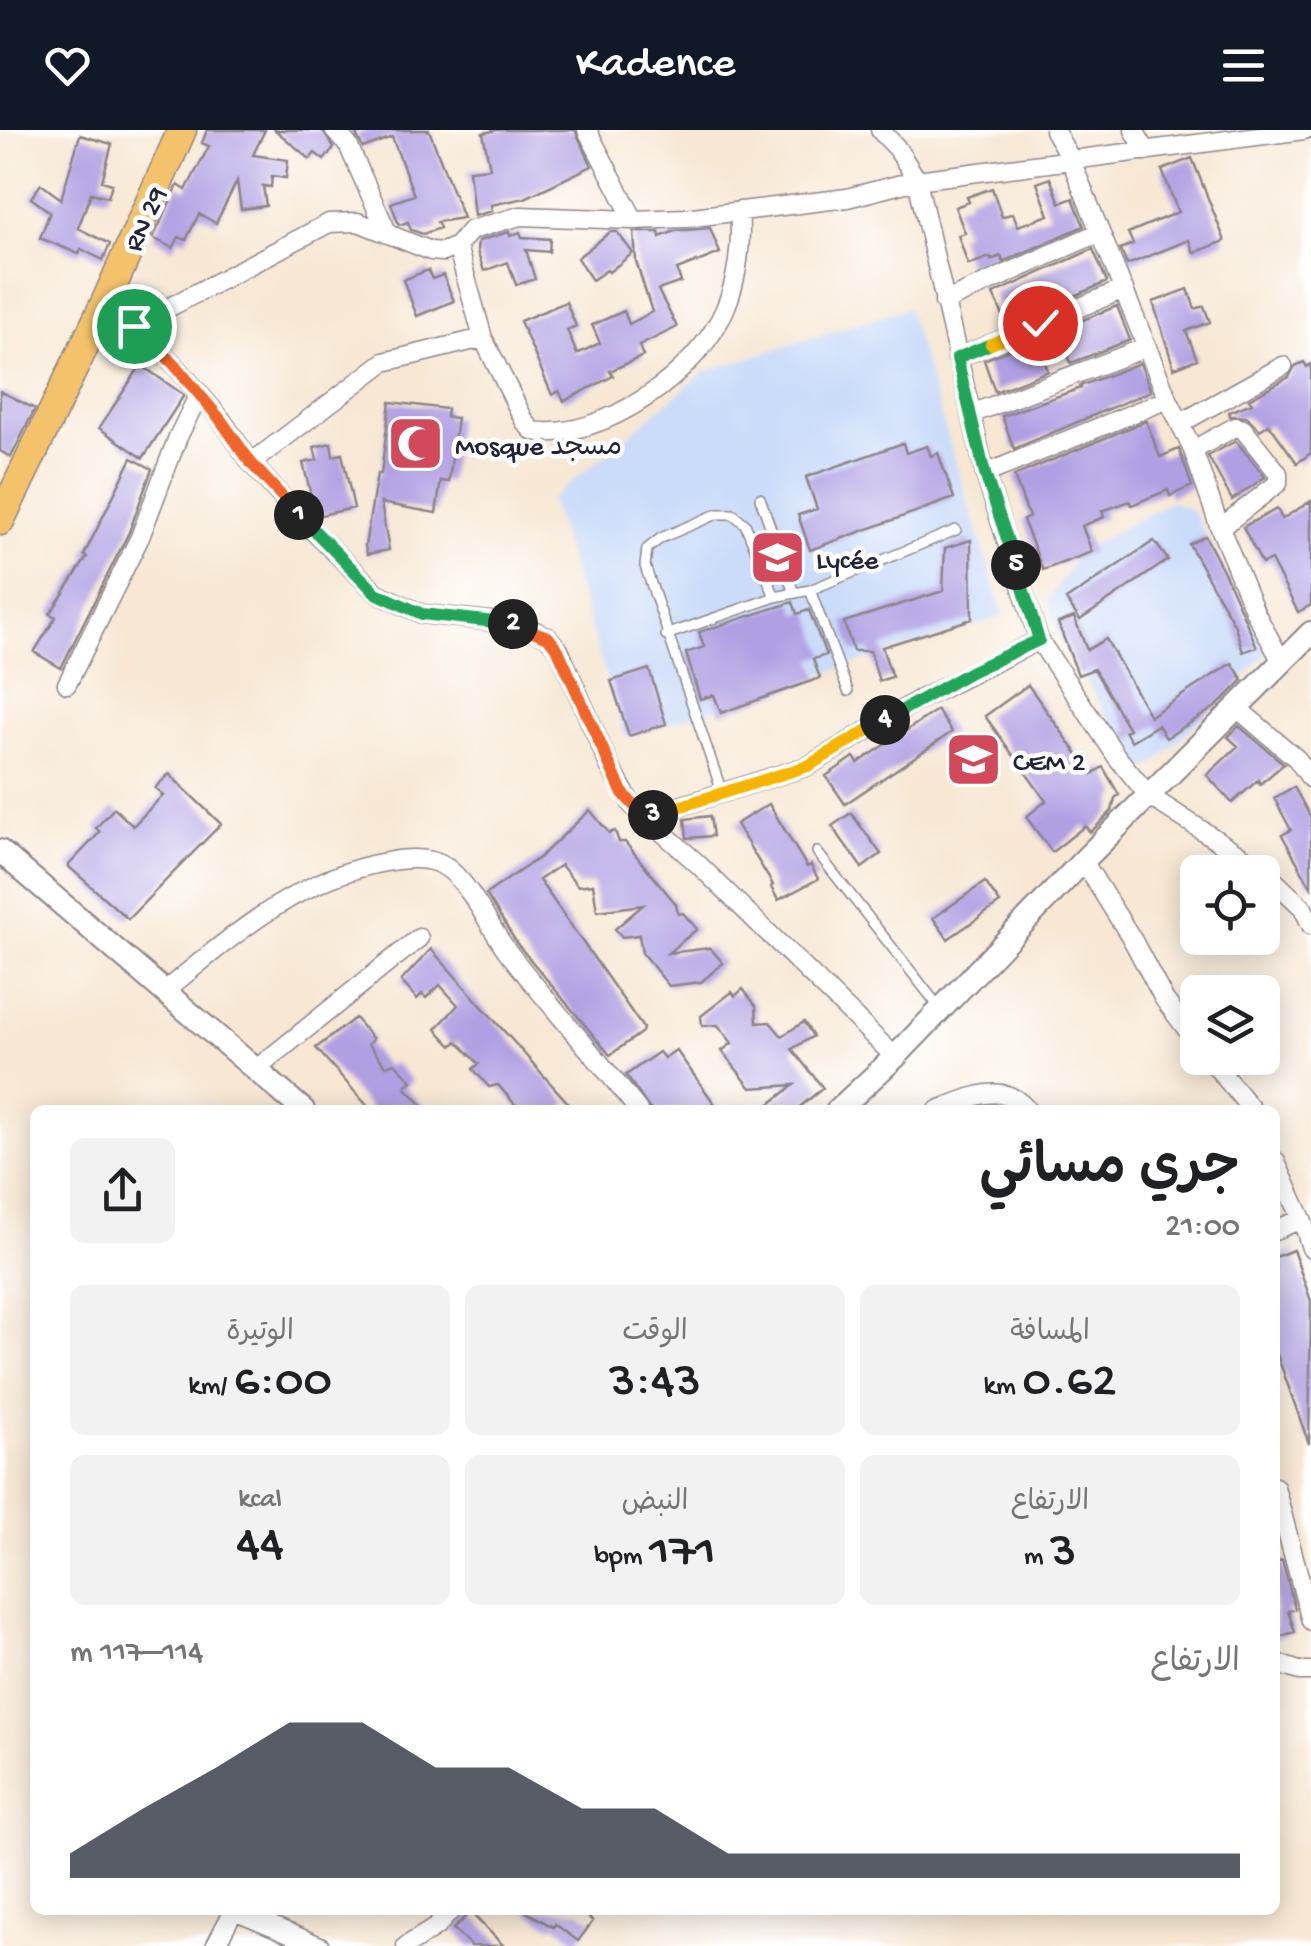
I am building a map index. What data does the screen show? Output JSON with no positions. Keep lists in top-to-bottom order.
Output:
{
  "streets": {
    "main road": ["RN 29"]
  },
  "places": {
    "mosque": ["Mosque مسجد"],
    "school or university": ["Lycée", "CEM 2"]
  },
  "page": {
    "header": "Kadence",
    "pins": [
      "1",
      "5",
      "2",
      "4",
      "3"
    ],
    "heading": ["جري مسائي", "21:00"],
    "stats": [
      ["المسافة", "0.62 km"],
      ["الوقت", "3:43"],
      ["الوتيرة", "6:00 /km"],
      ["الارتفاع", "3 m"],
      ["النبض", "171 bpm"],
      ["kcal", "44"]
    ],
    "chart": ["الارتفاع", "114–117 m"]
  }
}
